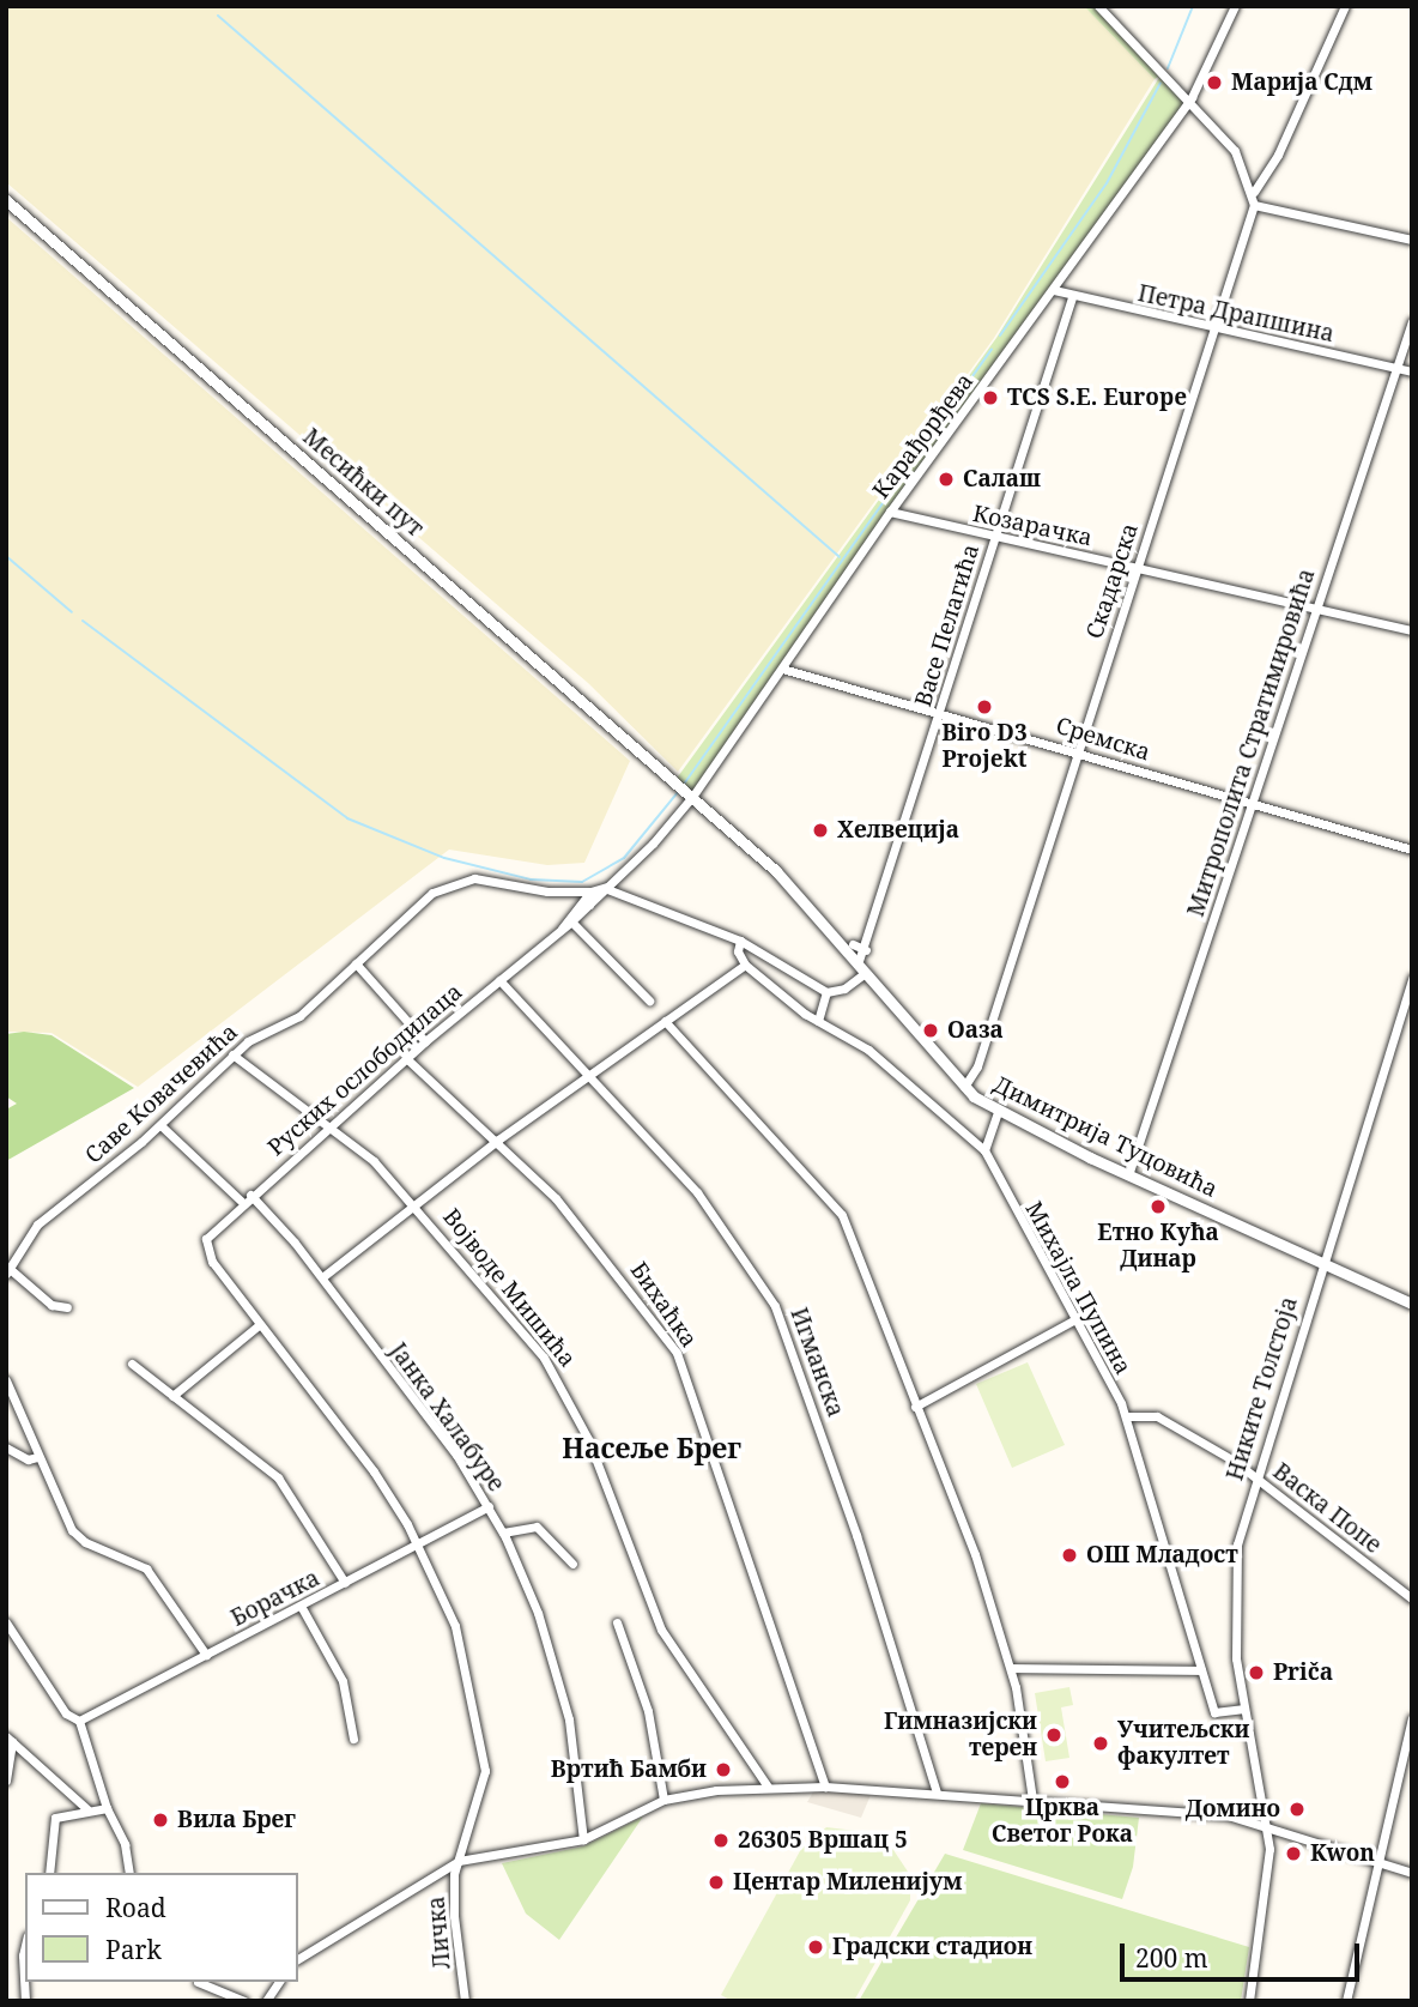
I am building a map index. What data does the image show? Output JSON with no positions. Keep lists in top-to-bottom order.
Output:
{
  "streets": {
    "street": [
      "Петра Драпшина",
      "Карађорђева",
      "Месићки пут",
      "Козарачка",
      "Скадарска",
      "Васе Пелагића",
      "Сремска",
      "Митрополита Стратимировића",
      "Руских ослободилаца",
      "Саве Ковачевића",
      "Димитрија Туцовића",
      "Војводе Мишића",
      "Михајла Пупина",
      "Бихаћка",
      "Игманска",
      "Никите Толстоја",
      "Јанка Халабуре",
      "Васка Попе",
      "Борачка",
      "Личка"
    ]
  },
  "crossings": [
    ["Петра Драпшина", "Карађорђева"],
    ["Петра Драпшина", "Скадарска"],
    ["Петра Драпшина", "Васе Пелагића"],
    ["Петра Драпшина", "Митрополита Стратимировића"],
    ["Карађорђева", "Месићки пут"],
    ["Карађорђева", "Козарачка"],
    ["Карађорђева", "Скадарска"],
    ["Карађорђева", "Сремска"],
    ["Карађорђева", "Руских ослободилаца"],
    ["Карађорђева", "Димитрија Туцовића"],
    ["Месићки пут", "Руских ослободилаца"],
    ["Месићки пут", "Димитрија Туцовића"],
    ["Козарачка", "Скадарска"],
    ["Козарачка", "Васе Пелагића"],
    ["Козарачка", "Митрополита Стратимировића"],
    ["Скадарска", "Сремска"],
    ["Скадарска", "Димитрија Туцовића"],
    ["Васе Пелагића", "Сремска"],
    ["Васе Пелагића", "Димитрија Туцовића"],
    ["Сремска", "Митрополита Стратимировића"],
    ["Митрополита Стратимировића", "Димитрија Туцовића"],
    ["Руских ослободилаца", "Димитрија Туцовића"],
    ["Руских ослободилаца", "Војводе Мишића"],
    ["Руских ослободилаца", "Бихаћка"],
    ["Руских ослободилаца", "Игманска"],
    ["Руских ослободилаца", "Јанка Халабуре"],
    ["Руских ослободилаца", "Личка"],
    ["Саве Ковачевића", "Војводе Мишића"],
    ["Саве Ковачевића", "Јанка Халабуре"],
    ["Димитрија Туцовића", "Никите Толстоја"],
    ["Михајла Пупина", "Никите Толстоја"],
    ["Михајла Пупина", "Васка Попе"],
    ["Никите Толстоја", "Васка Попе"],
    ["Јанка Халабуре", "Борачка"],
    ["Борачка", "Личка"]
  ],
  "districts": ["Насеље Брег"],
  "places": [
    "Марија Сдм",
    "TCS S.E. Europe",
    "Салаш",
    "Biro D3 Projekt",
    "Хелвеција",
    "Оаза",
    "Етно Кућа Динар",
    "ОШ Младост",
    "Priča",
    "Гимназијски терен",
    "Учитељски факултет",
    "Вртић Бамби",
    "Црква Светог Рока",
    "Домино",
    "Вила Брег",
    "26305 Вршац 5",
    "Kwon",
    "Центар Миленијум",
    "Градски стадион"
  ],
  "legend": ["Road", "Park"],
  "scale_bar": "200 m"
}
